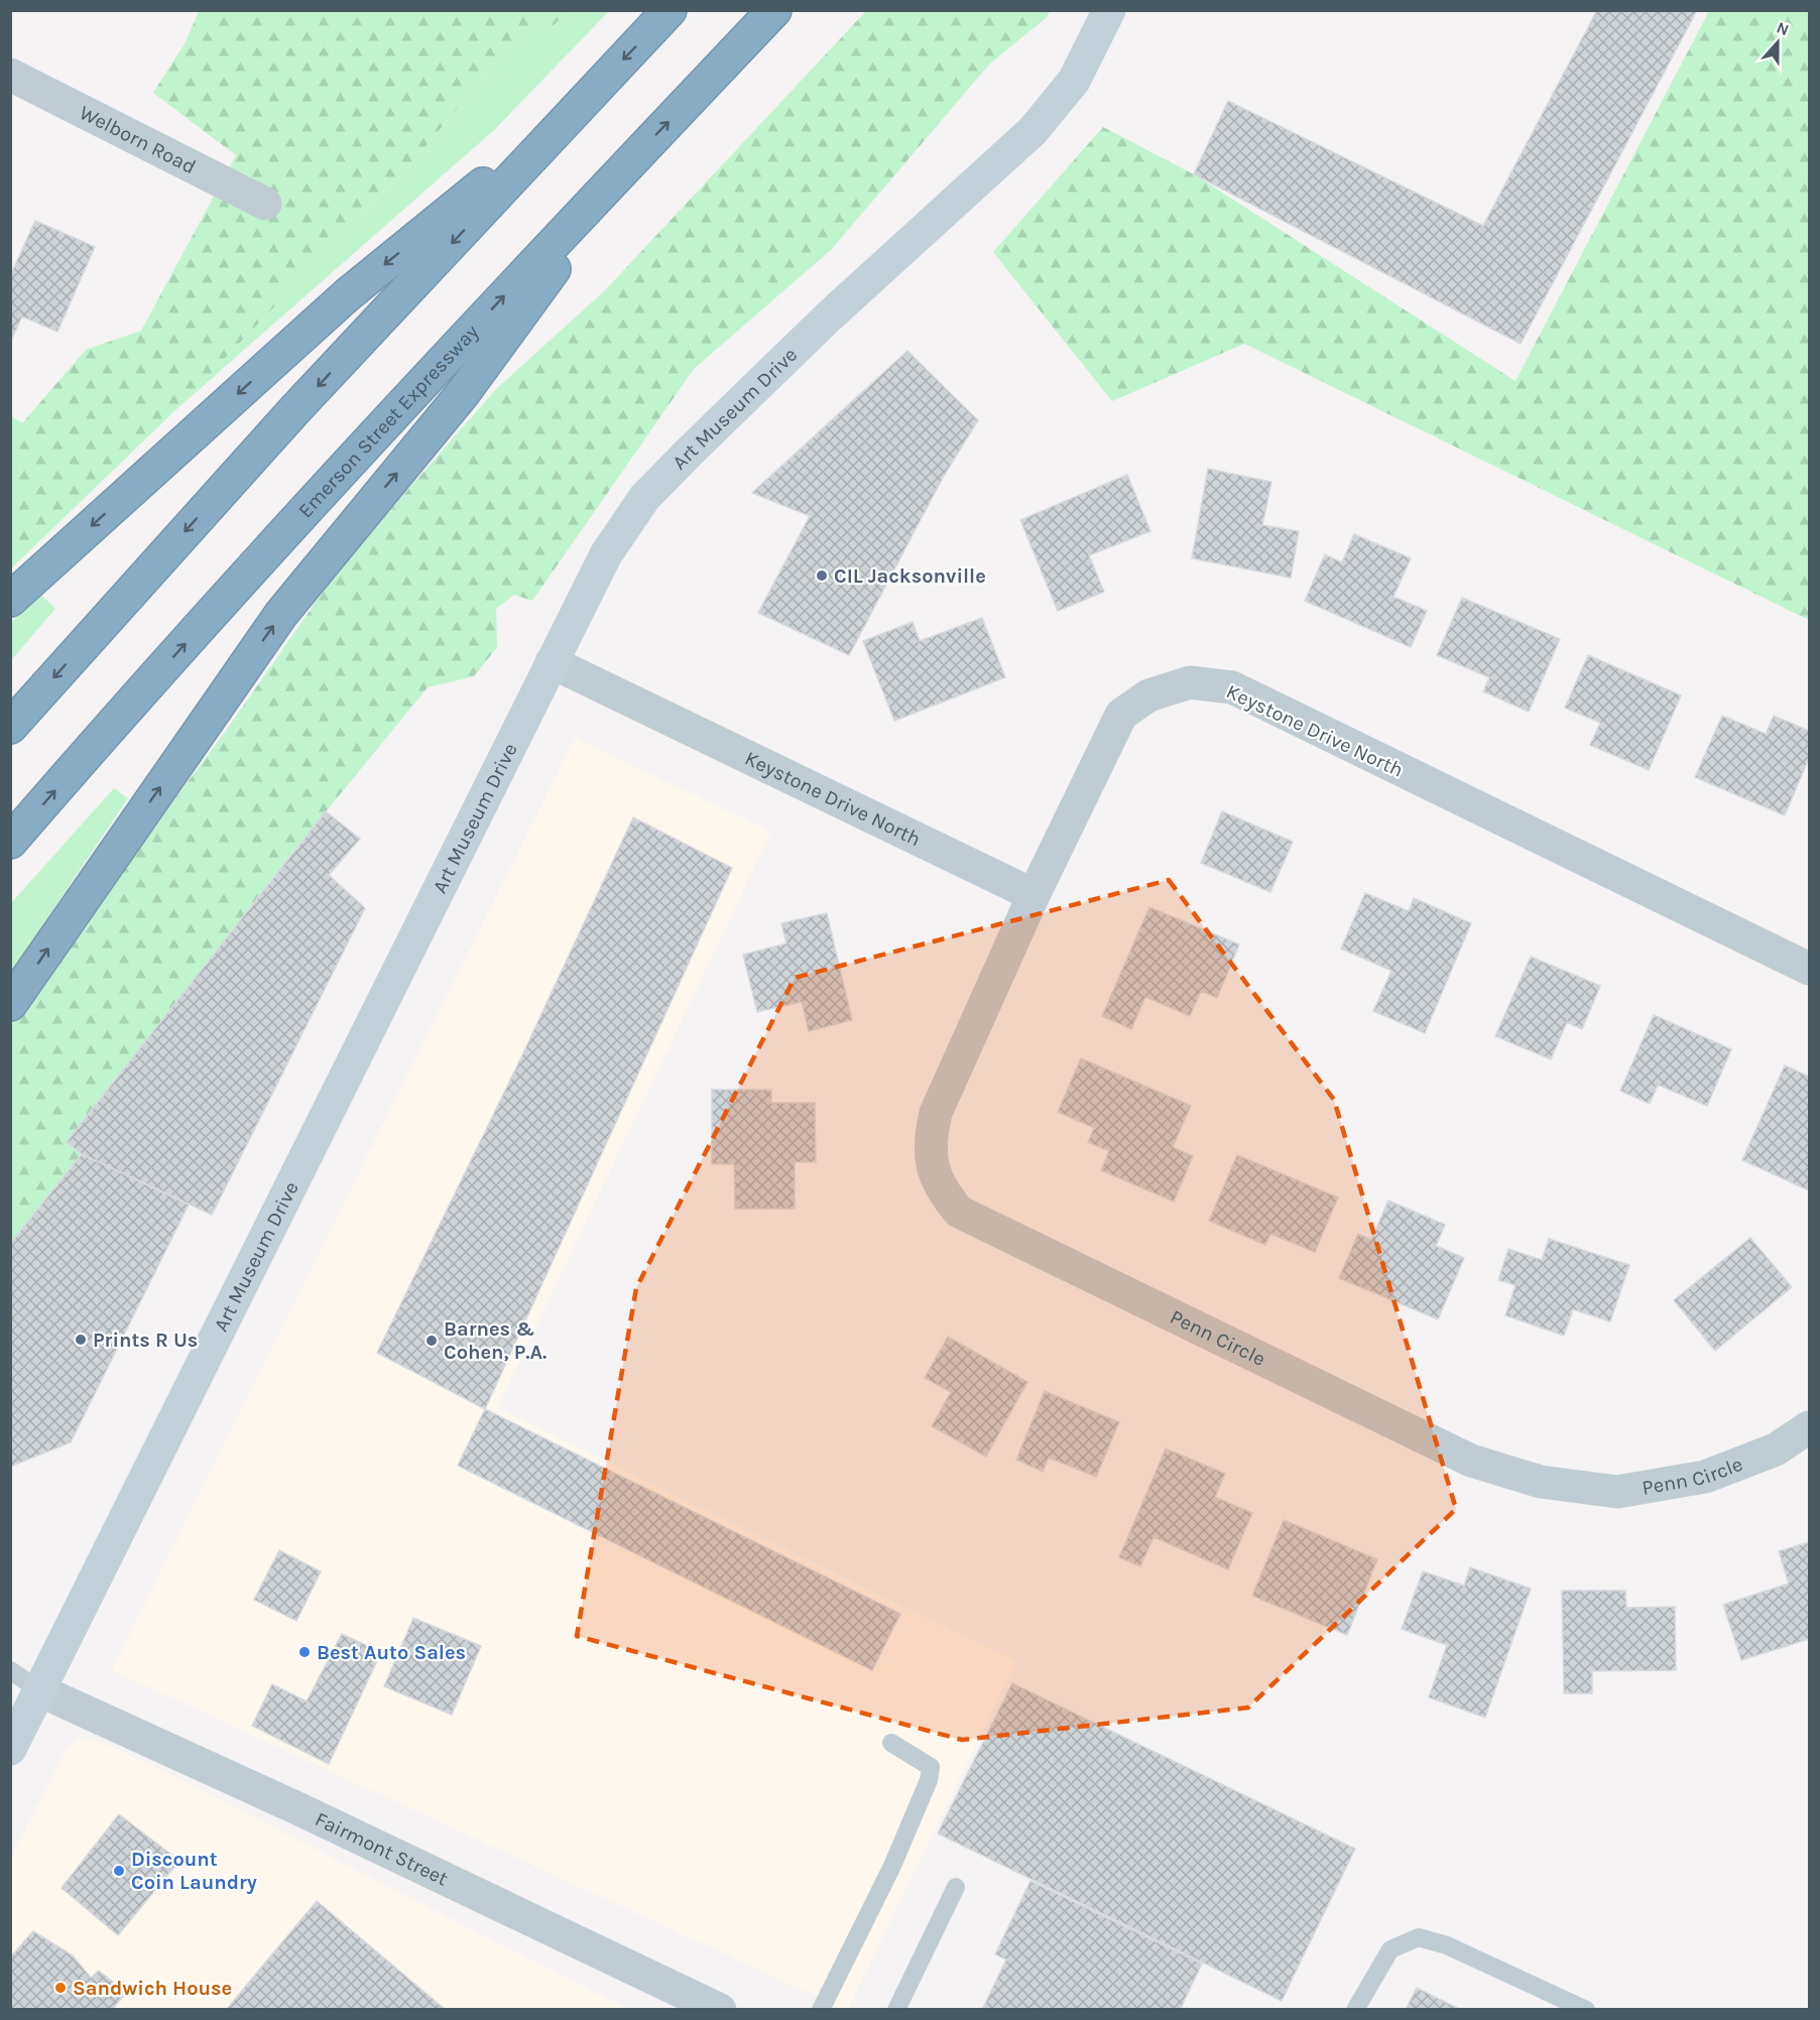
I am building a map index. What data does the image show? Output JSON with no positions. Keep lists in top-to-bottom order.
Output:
{
  "streets": {
    "highway": ["Emerson Street Expressway"],
    "street": [
      "Welborn Road",
      "Art Museum Drive",
      "Keystone Drive North",
      "Penn Circle",
      "Fairmont Street"
    ]
  },
  "crossings": [
    ["Art Museum Drive", "Keystone Drive North"],
    ["Art Museum Drive", "Fairmont Street"],
    ["Keystone Drive North", "Penn Circle"]
  ],
  "places": [
    "CIL Jacksonville",
    "Prints R Us",
    "Barnes & Cohen, P.A.",
    "Best Auto Sales",
    "Discount Coin Laundry",
    "Sandwich House"
  ],
  "north": "top"
}
